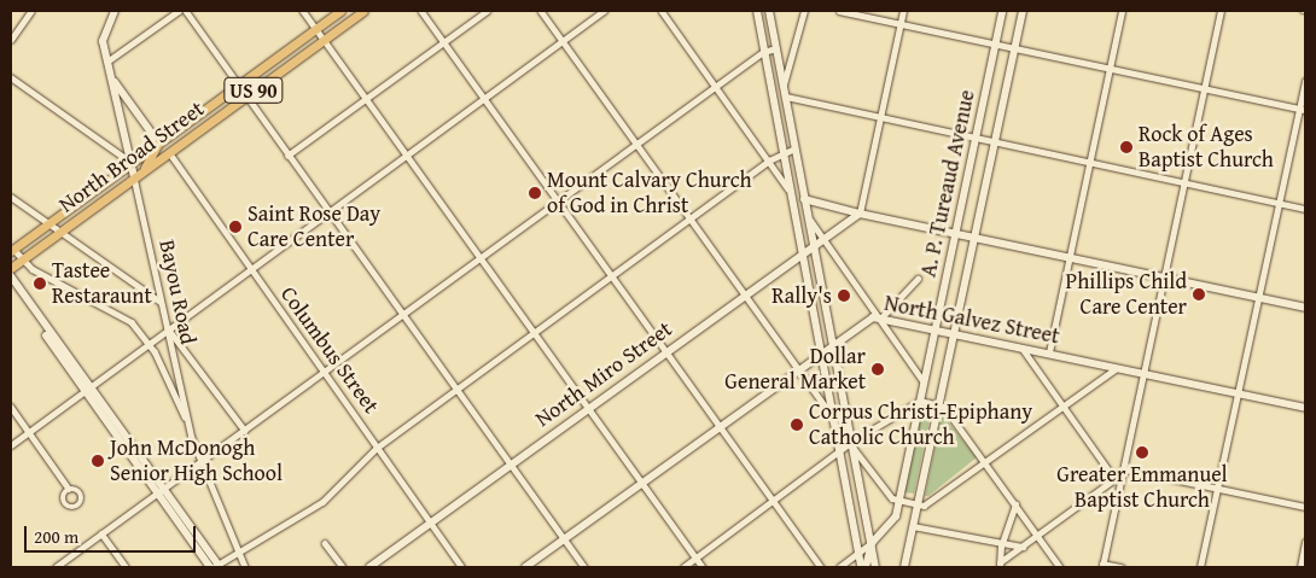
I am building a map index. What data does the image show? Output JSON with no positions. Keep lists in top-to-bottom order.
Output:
{
  "streets": {
    "main road": ["US 90", "North Broad Street"],
    "street": [
      "A. P. Tureaud Avenue",
      "Bayou Road",
      "North Galvez Street",
      "Columbus Street",
      "North Miro Street"
    ]
  },
  "crossings": [
    ["North Broad Street", "Bayou Road"],
    ["North Broad Street", "Columbus Street"],
    ["A. P. Tureaud Avenue", "North Galvez Street"],
    ["Columbus Street", "North Miro Street"]
  ],
  "places": [
    "Rock of Ages Baptist Church",
    "Mount Calvary Church of God in Christ",
    "Saint Rose Day Care Center",
    "Tastee Restaraunt",
    "Phillips Child Care Center",
    "Rally's",
    "Dollar General Market",
    "Corpus Christi-Epiphany Catholic Church",
    "Greater Emmanuel Baptist Church",
    "John McDonogh Senior High School"
  ],
  "scale_bar": "200 m"
}
